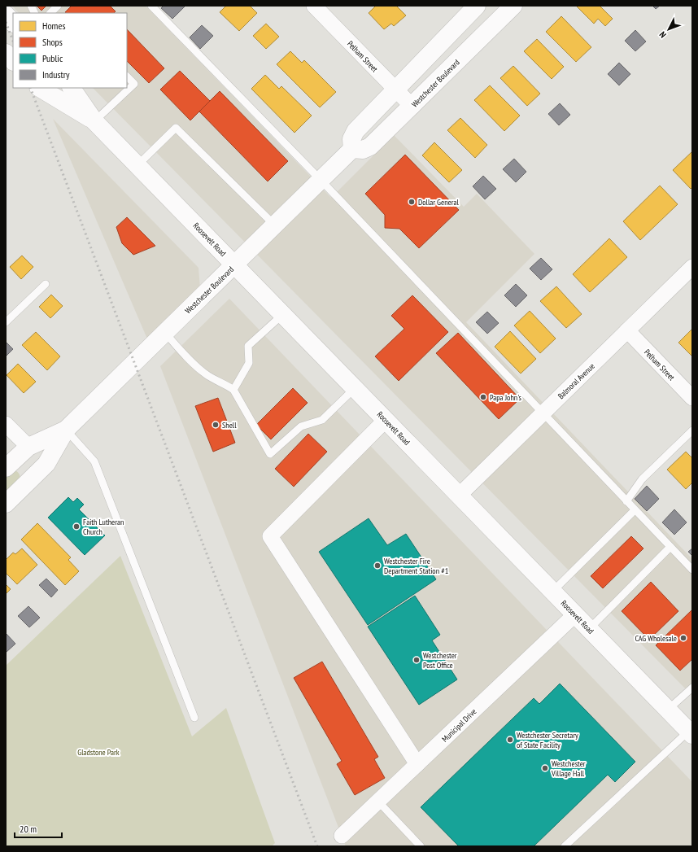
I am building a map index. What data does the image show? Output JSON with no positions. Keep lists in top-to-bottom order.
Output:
{
  "streets": {
    "main road": ["Westchester Boulevard", "Roosevelt Road"],
    "street": ["Pelham Street", "Balmoral Avenue", "Municipal Drive"]
  },
  "crossings": [
    ["Pelham Street", "Westchester Boulevard"],
    ["Pelham Street", "Balmoral Avenue"],
    ["Westchester Boulevard", "Roosevelt Road"],
    ["Roosevelt Road", "Balmoral Avenue"],
    ["Roosevelt Road", "Municipal Drive"]
  ],
  "parks": ["Gladstone Park"],
  "places": [
    "Dollar General",
    "Papa John's",
    "Shell",
    "Faith Lutheran Church",
    "Westchester Fire Department Station #1",
    "CAG Wholesale",
    "Westchester Post Office",
    "Westchester Secretary of State Facility",
    "Westchester Village Hall"
  ],
  "legend": [
    "Homes",
    "Shops",
    "Public",
    "Industry"
  ],
  "scale_bar": "20 m",
  "north": "bottom left"
}
